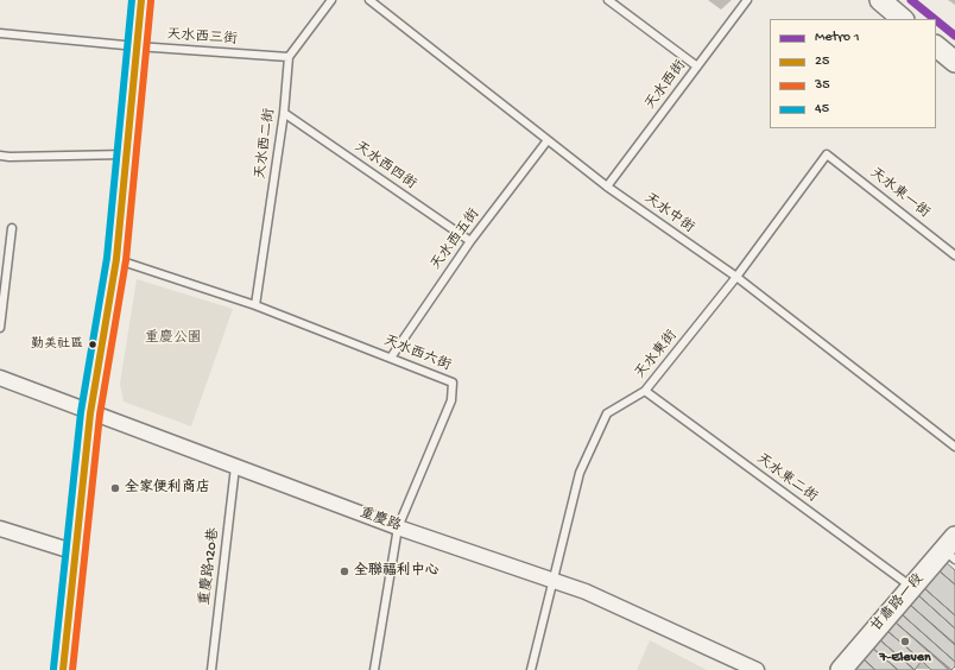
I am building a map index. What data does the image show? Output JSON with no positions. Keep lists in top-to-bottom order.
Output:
{
  "streets": {
    "street": ["重慶路", "甘肅路一段"],
    "lane": [
      "天水西三街",
      "天水西街",
      "天水西二街",
      "天水西四街",
      "天水東一街",
      "天水中街",
      "天水西五街",
      "天水西六街",
      "天水東街",
      "天水東二街",
      "重慶路120巷"
    ]
  },
  "crossings": [
    ["天水西三街", "天水西二街"],
    ["天水西街", "天水中街"],
    ["天水西二街", "天水西四街"],
    ["天水西二街", "天水西六街"],
    ["天水西四街", "天水西五街"],
    ["天水東一街", "天水東街"],
    ["天水中街", "天水西五街"],
    ["天水中街", "天水東街"],
    ["天水西五街", "天水西六街"],
    ["天水西六街", "重慶路"],
    ["天水東街", "天水東二街"],
    ["天水東街", "重慶路"],
    ["天水東二街", "甘肅路一段"],
    ["重慶路", "重慶路120巷"]
  ],
  "parks": ["重慶公園"],
  "places": [
    "勤美社區",
    "全家便利商店",
    "全聯福利中心",
    "7-Eleven"
  ],
  "lines": [
    "metro line 1",
    "transit line 25",
    "transit line 45",
    "transit line 35"
  ],
  "legend": [
    "Metro 1",
    "25",
    "35",
    "45"
  ]
}
